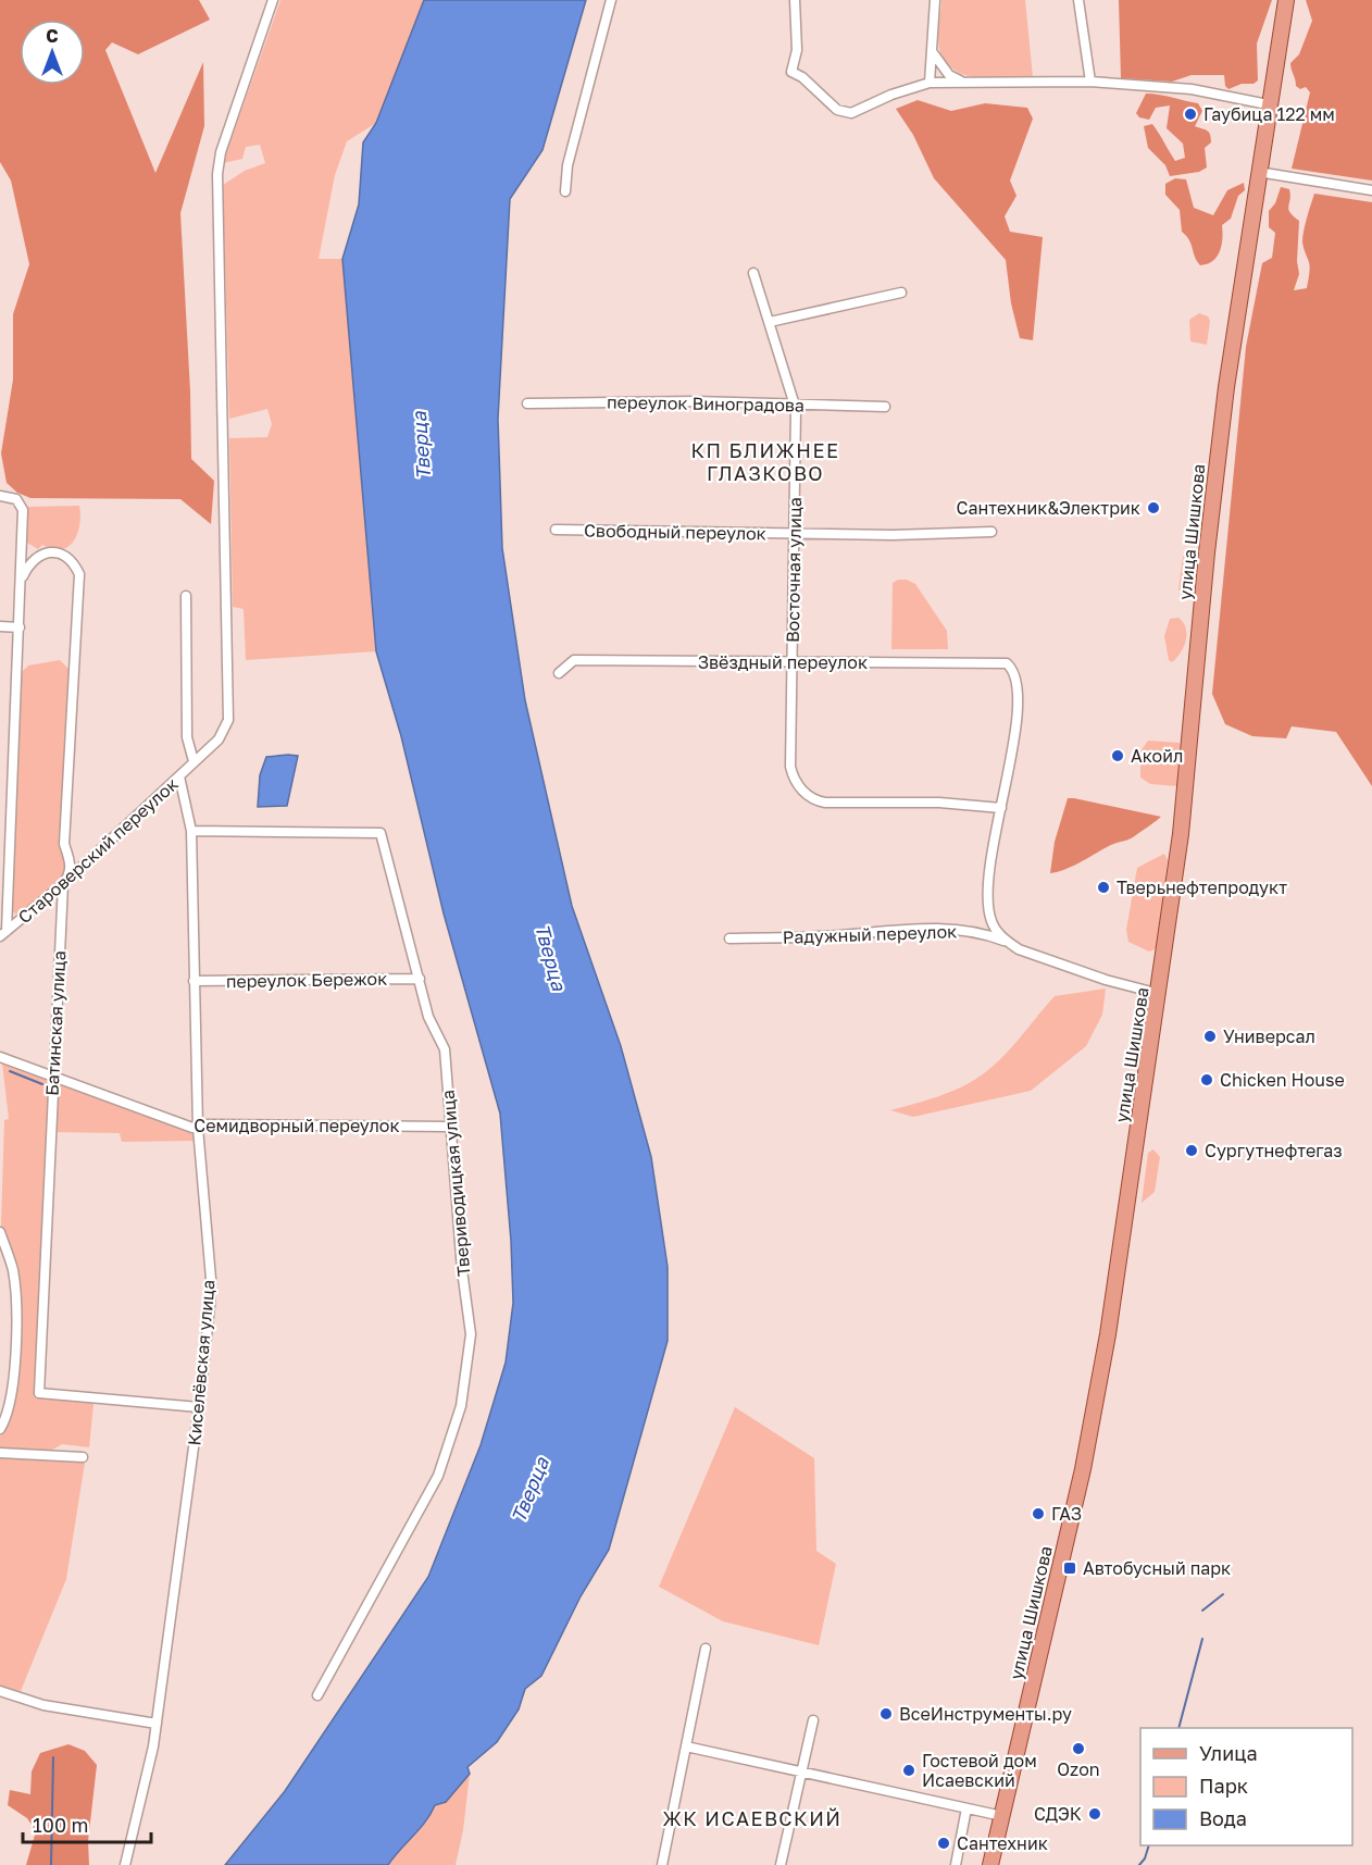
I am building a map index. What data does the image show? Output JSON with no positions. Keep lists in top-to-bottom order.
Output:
{
  "streets": {
    "main road": ["улица Шишкова"],
    "street": [
      "переулок Виноградова",
      "Свободный переулок",
      "Восточная улица",
      "Звёздный переулок",
      "Староверский переулок",
      "Радужный переулок",
      "переулок Бережок",
      "Батинская улица",
      "Семидворный переулок",
      "Твериводицкая улица",
      "Киселёвская улица"
    ]
  },
  "crossings": [
    ["переулок Виноградова", "Восточная улица"],
    ["Свободный переулок", "Восточная улица"],
    ["улица Шишкова", "Радужный переулок"],
    ["Восточная улица", "Звёздный переулок"],
    ["Староверский переулок", "Батинская улица"],
    ["Староверский переулок", "Киселёвская улица"],
    ["переулок Бережок", "Твериводицкая улица"],
    ["переулок Бережок", "Киселёвская улица"],
    ["Батинская улица", "Семидворный переулок"],
    ["Батинская улица", "Киселёвская улица"],
    ["Семидворный переулок", "Твериводицкая улица"],
    ["Семидворный переулок", "Киселёвская улица"],
    ["Твериводицкая улица", "Киселёвская улица"]
  ],
  "districts": ["КП БЛИЖНЕЕ ГЛАЗКОВО", "ЖК ИСАЕВСКИЙ"],
  "water": ["Тверца"],
  "places": {
    "other": [
      "Гаубица 122 мм",
      "Сантехник&Электрик",
      "Акойл",
      "Тверьнефтепродукт",
      "Универсал",
      "Chicken House",
      "Сургутнефтегаз",
      "ГАЗ",
      "ВсеИнструменты.ру",
      "Ozon",
      "Гостевой дом Исаевский",
      "СДЭК",
      "Сантехник"
    ],
    "transit": ["Автобусный парк"]
  },
  "legend": ["Улица", "Парк", "Вода"],
  "scale_bar": "100 m",
  "north": "top"
}
